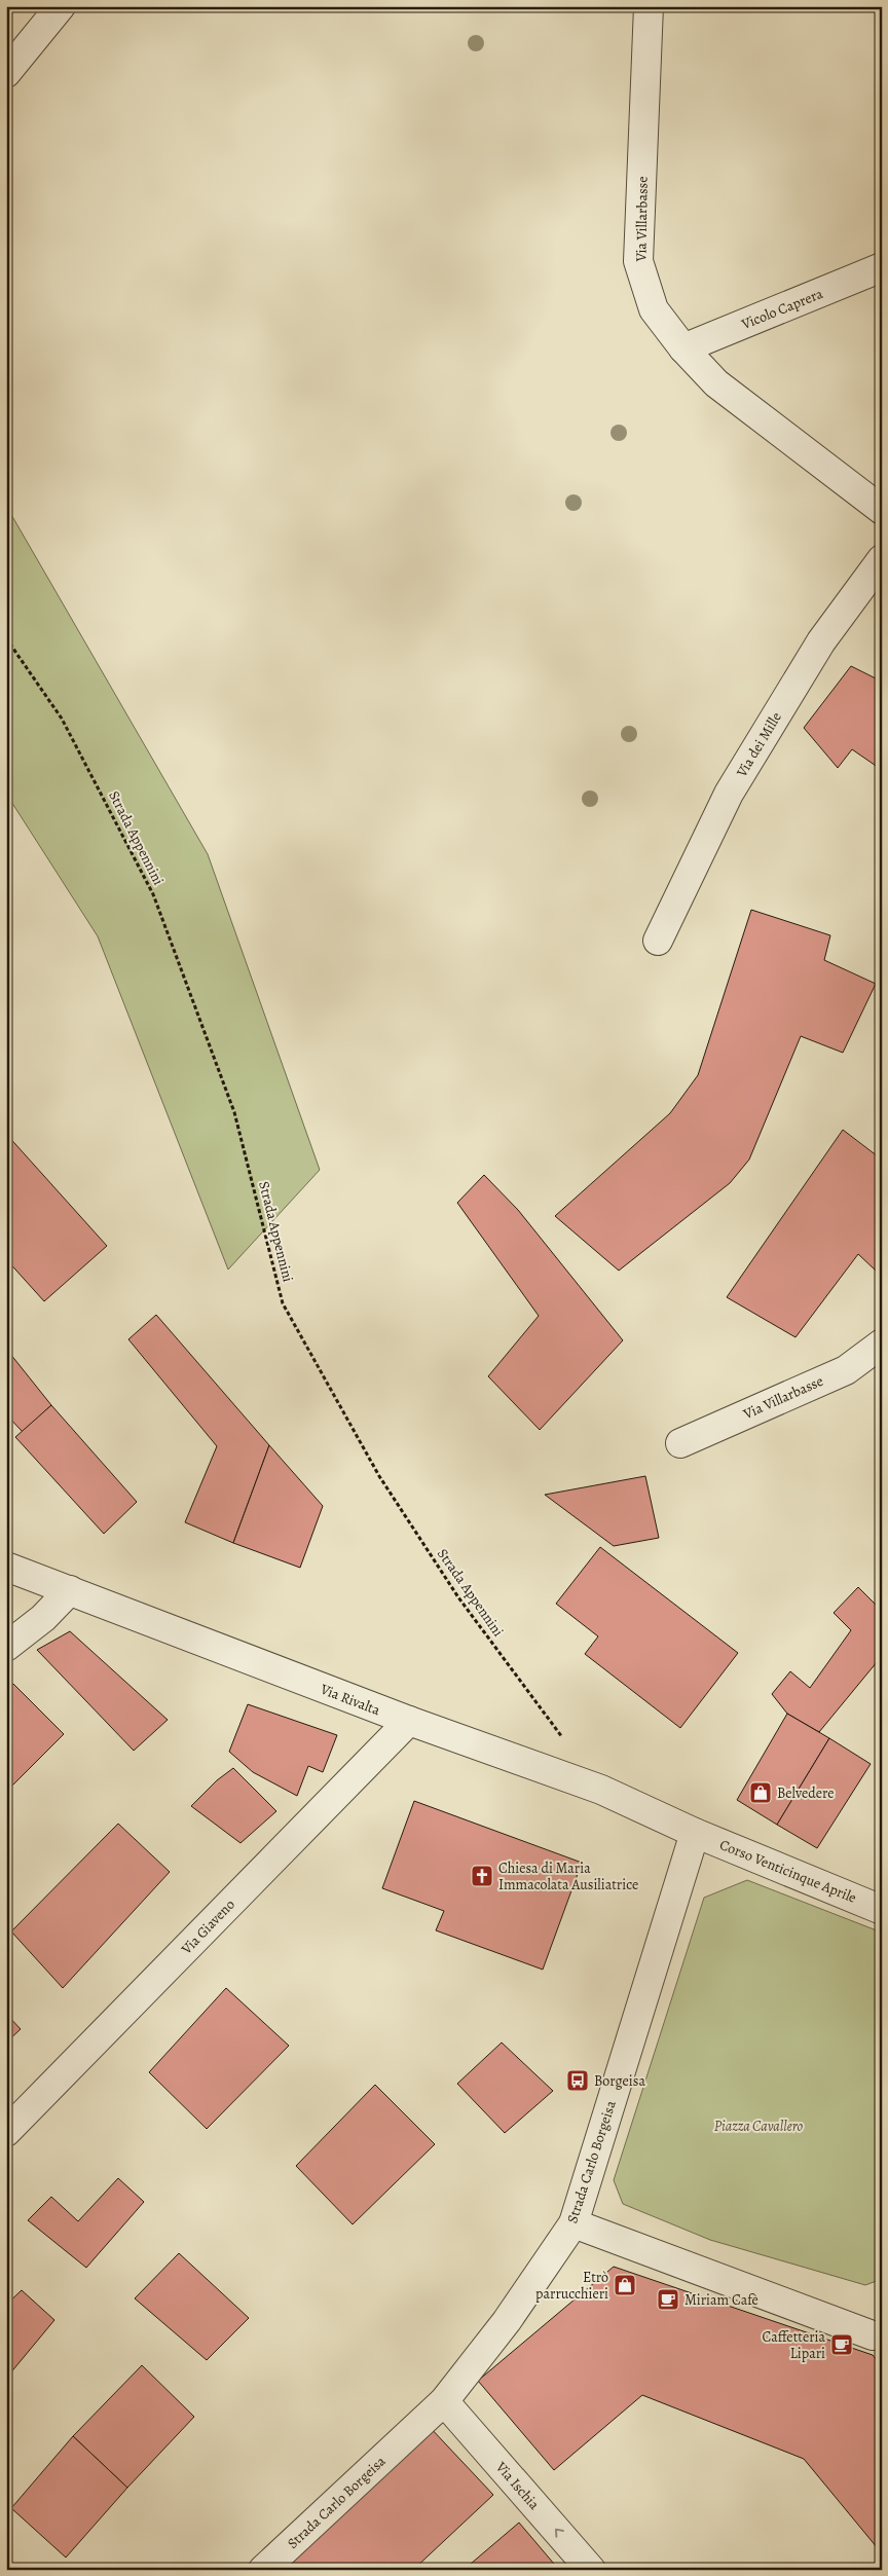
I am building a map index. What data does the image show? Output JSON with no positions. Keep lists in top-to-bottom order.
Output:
{
  "streets": {
    "street": [
      "Via Villarbasse",
      "Vicolo Caprera",
      "Via dei Mille",
      "Via Rivalta",
      "Corso Venticinque Aprile",
      "Via Giaveno",
      "Strada Carlo Borgeisa",
      "Via Ischia"
    ],
    "path": ["Strada Appennini"]
  },
  "crossings": [
    ["Via Villarbasse", "Vicolo Caprera"],
    ["Via Rivalta", "Corso Venticinque Aprile"],
    ["Via Rivalta", "Via Giaveno"],
    ["Via Rivalta", "Strada Carlo Borgeisa"],
    ["Corso Venticinque Aprile", "Strada Carlo Borgeisa"],
    ["Strada Carlo Borgeisa", "Via Ischia"]
  ],
  "one_way": ["Via Ischia"],
  "parks": ["Piazza Cavallero"],
  "places": {
    "shop": ["Belvedere", "Etrò parrucchieri"],
    "church": ["Chiesa di Maria Immacolata Ausiliatrice"],
    "bus stop": ["Borgeisa"],
    "cafe": ["Miriam Cafè", "Caffetteria Lipari"]
  }
}
